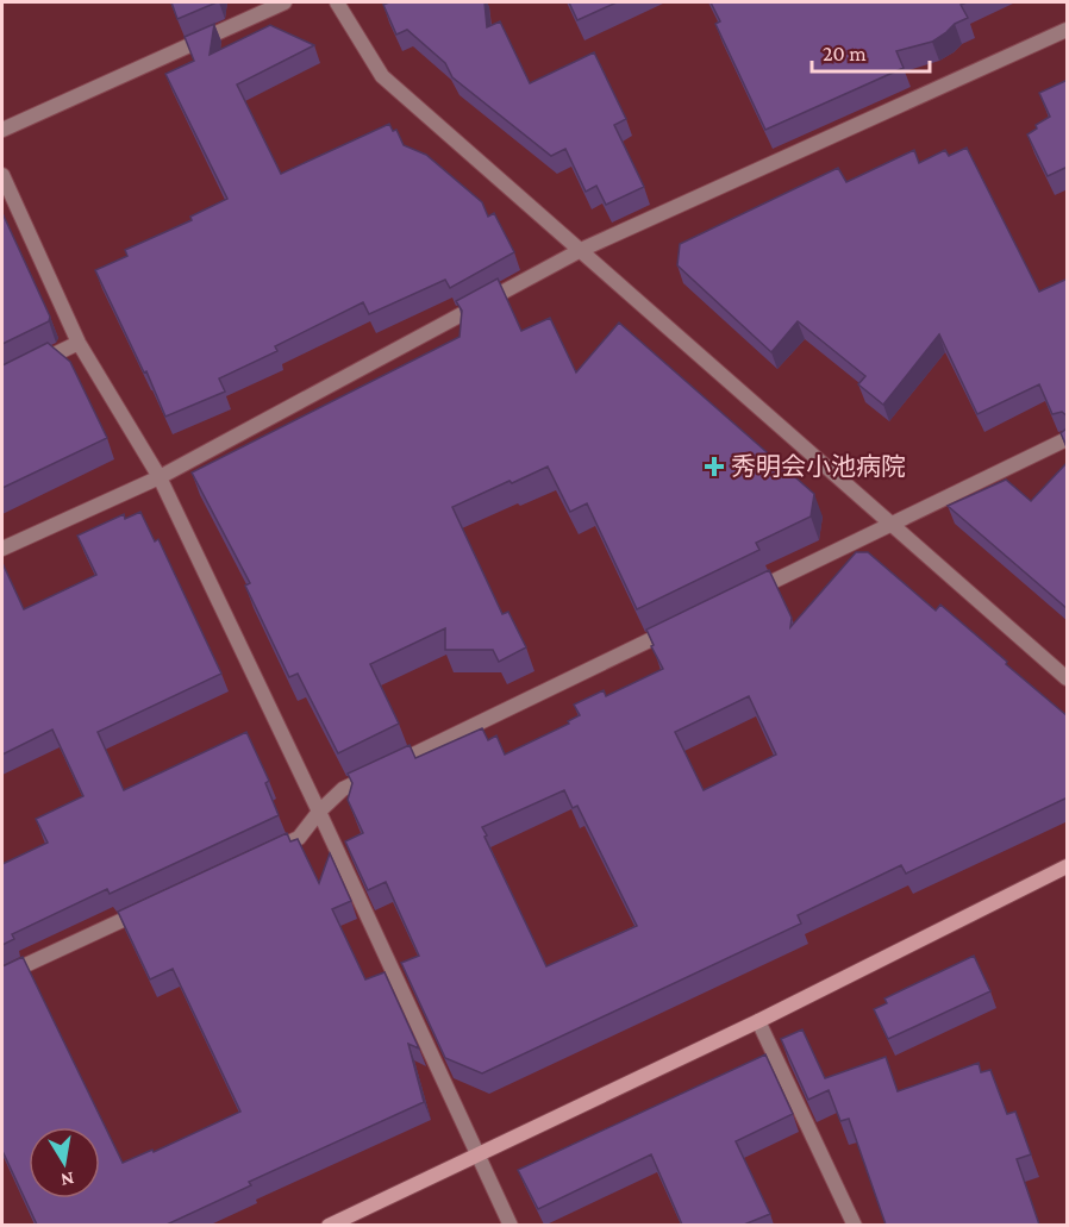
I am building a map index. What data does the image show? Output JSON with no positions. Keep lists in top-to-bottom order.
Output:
{
  "places": {
    "health": ["秀明会小池病院"]
  },
  "scale_bar": "20 m",
  "north": "bottom"
}
